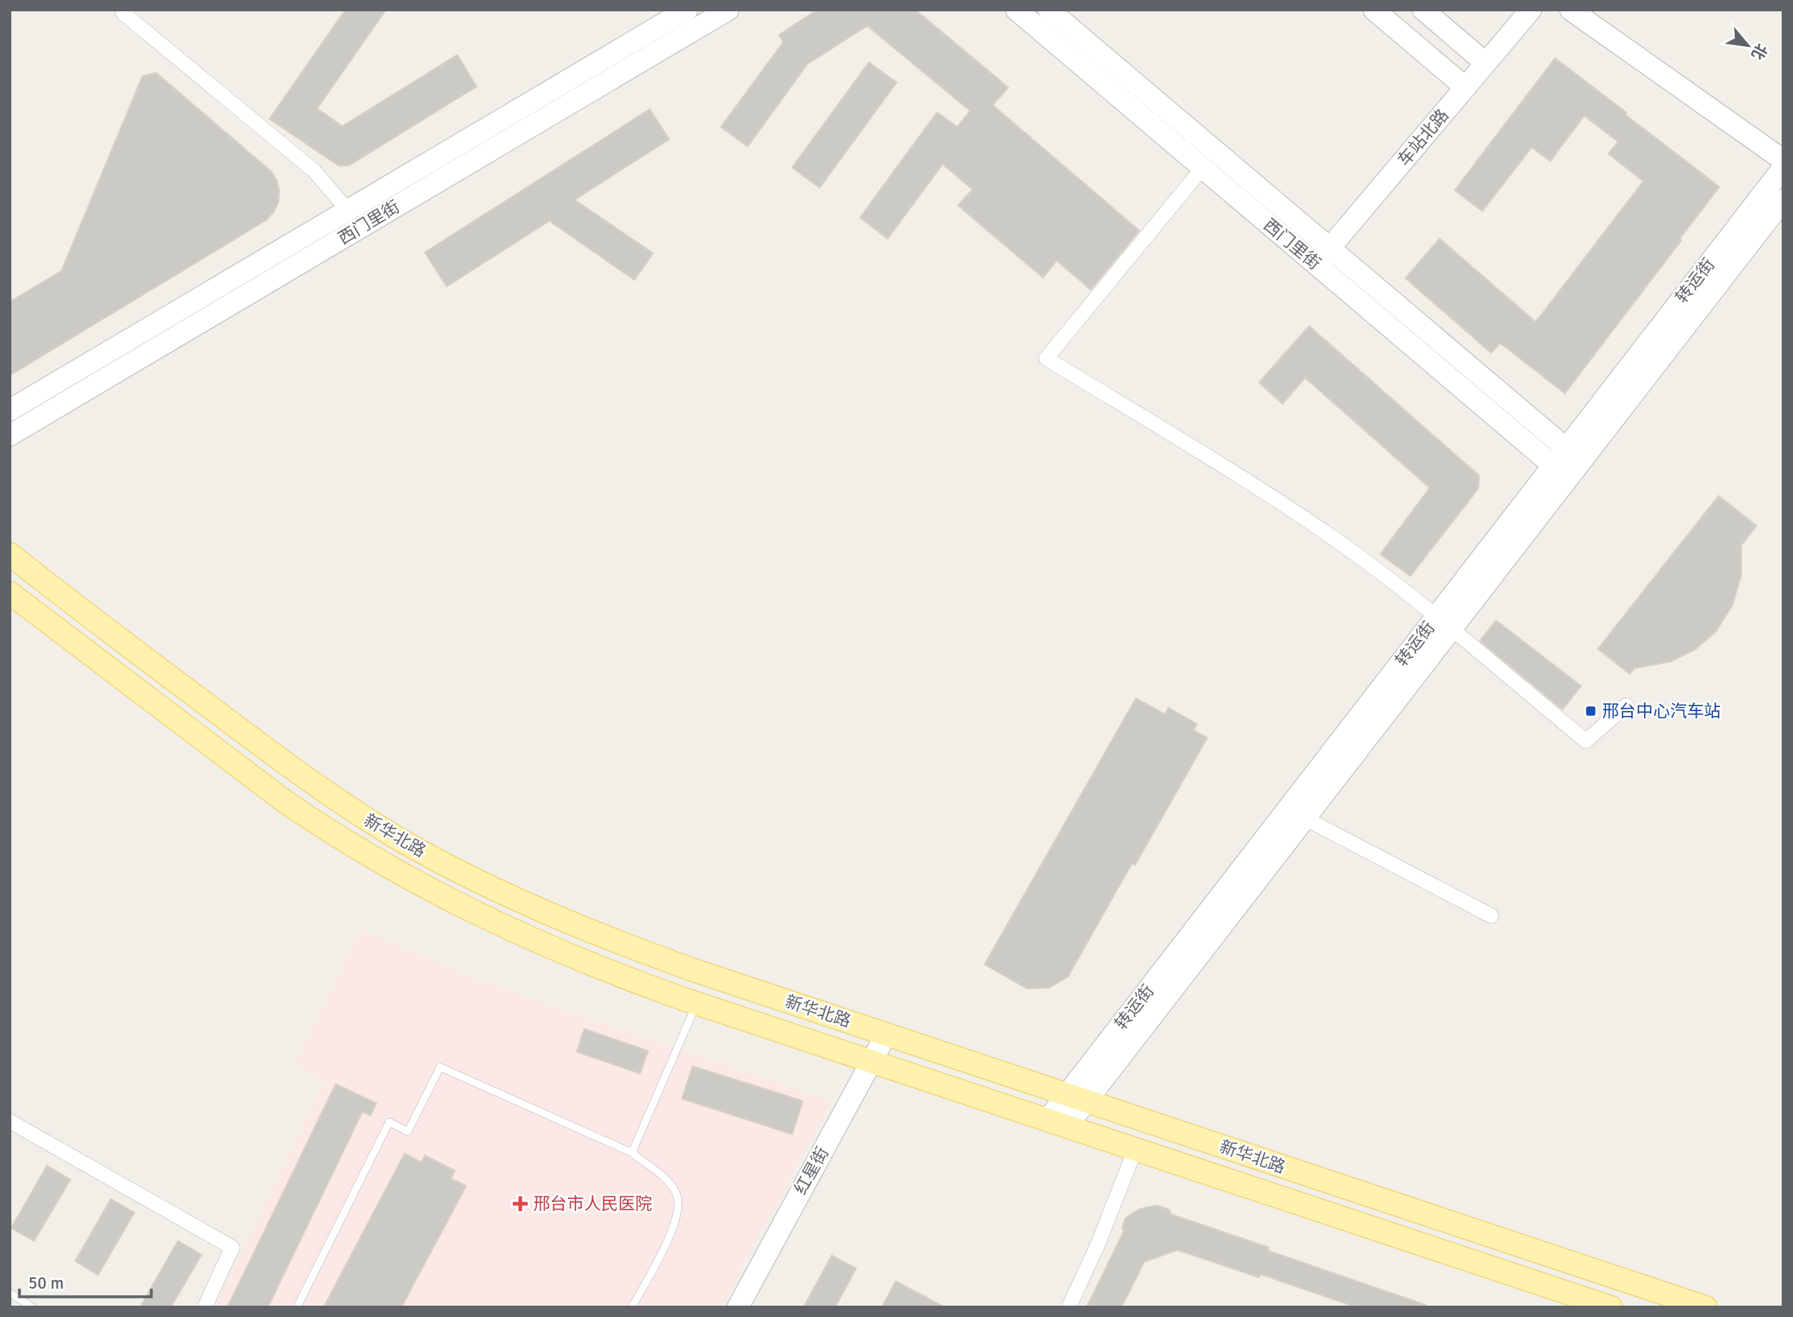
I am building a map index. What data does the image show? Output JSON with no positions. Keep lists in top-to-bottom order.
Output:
{
  "streets": {
    "main road": ["新华北路"],
    "street": [
      "车站北路",
      "西门里街",
      "转运街",
      "红星街"
    ]
  },
  "crossings": [
    ["车站北路", "西门里街"],
    ["西门里街", "转运街"],
    ["转运街", "新华北路"],
    ["新华北路", "红星街"]
  ],
  "places": {
    "transit": ["邢台中心汽车站"],
    "health": ["邢台市人民医院"]
  },
  "scale_bar": "50 m",
  "north": "bottom right"
}
